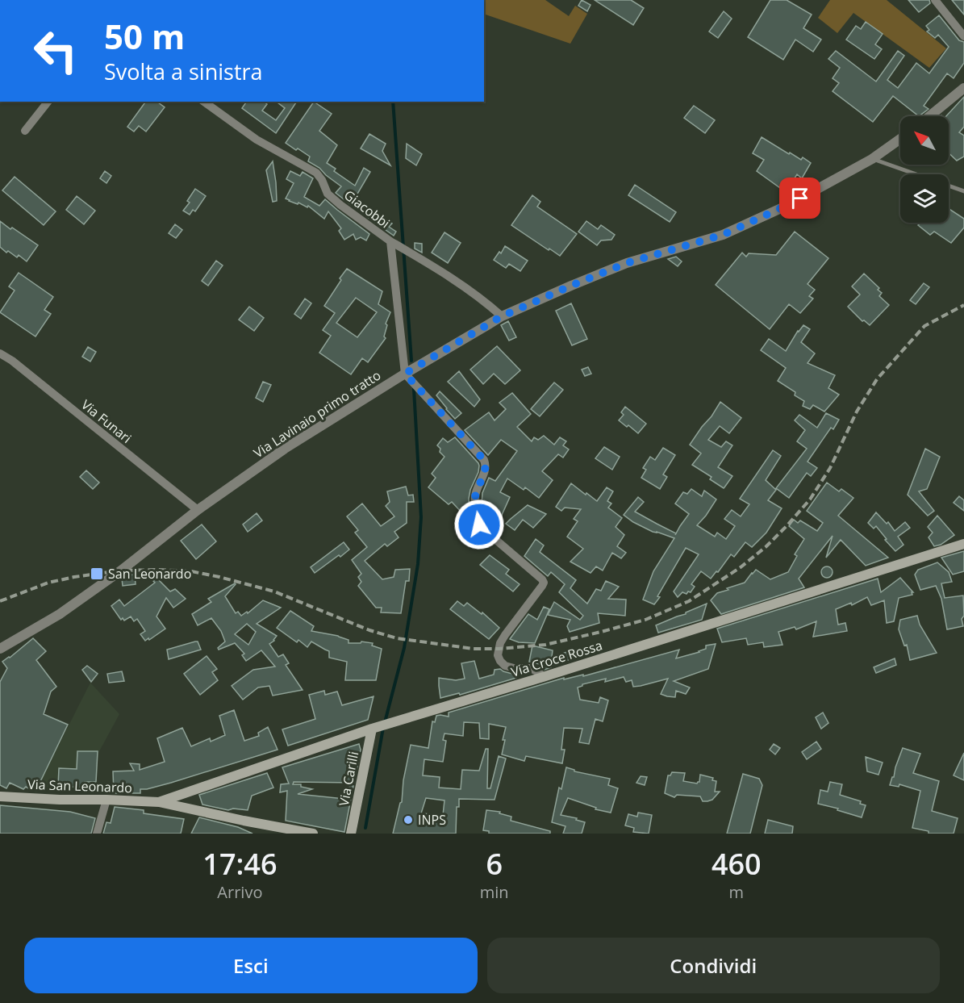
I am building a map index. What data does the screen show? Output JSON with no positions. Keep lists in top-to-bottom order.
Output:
{
  "streets": {
    "main road": ["Via Croce Rossa", "Via Carilli", "Via San Leonardo"],
    "street": ["Giacobbi", "Via Lavinaio primo tratto", "Via Funari"]
  },
  "crossings": [
    ["Giacobbi", "Via Lavinaio primo tratto"],
    ["Via Lavinaio primo tratto", "Via Funari"],
    ["Via Croce Rossa", "Via Carilli"],
    ["Via Croce Rossa", "Via San Leonardo"]
  ],
  "places": {
    "transit": ["San Leonardo"],
    "other": ["INPS"]
  },
  "north": "top left",
  "page": {
    "turn": ["50 m", "Svolta a sinistra"],
    "eta": [
      "17:46",
      "Arrivo",
      "6",
      "min",
      "460",
      "m"
    ],
    "buttons": ["Esci", "Condividi"]
  }
}
